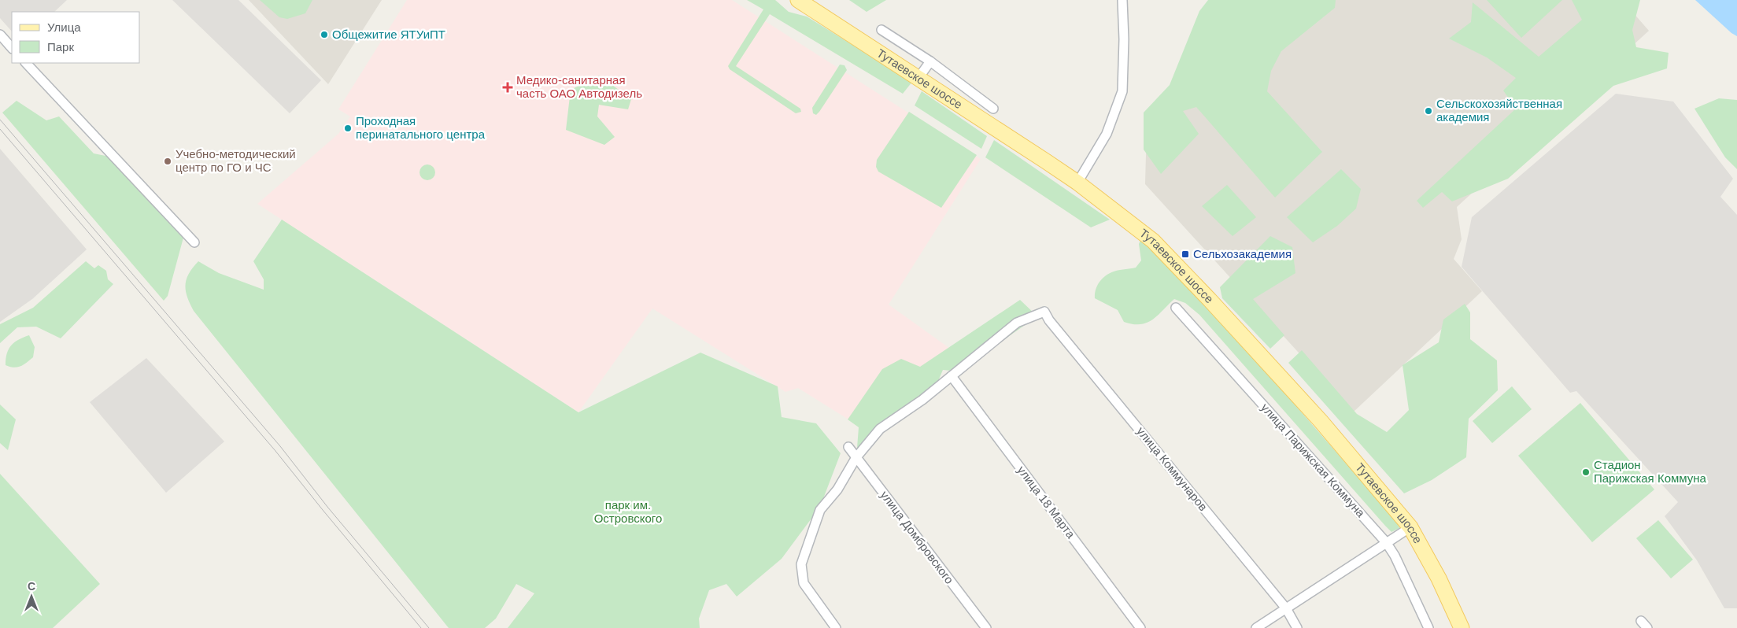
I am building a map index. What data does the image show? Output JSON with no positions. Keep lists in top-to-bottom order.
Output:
{
  "streets": {
    "main road": ["Тутаевское шоссе"],
    "street": [
      "улица Парижская Коммуна",
      "улица Коммунаров",
      "улица 18 Марта",
      "улица Домбровского"
    ]
  },
  "crossings": [
    ["улица Коммунаров", "улица 18 Марта"]
  ],
  "parks": ["парк им. Островского"],
  "places": {
    "other": [
      "Общежитие ЯТУиПТ",
      "Сельскохозяйственная академия",
      "Проходная перинатального центра",
      "Учебно-методический центр по ГО и ЧС",
      "Стадион Парижская Коммуна"
    ],
    "health": ["Медико-санитарная часть ОАО Автодизель"],
    "transit": ["Сельхозакадемия"]
  },
  "legend": ["Улица", "Парк"],
  "north": "top"
}
